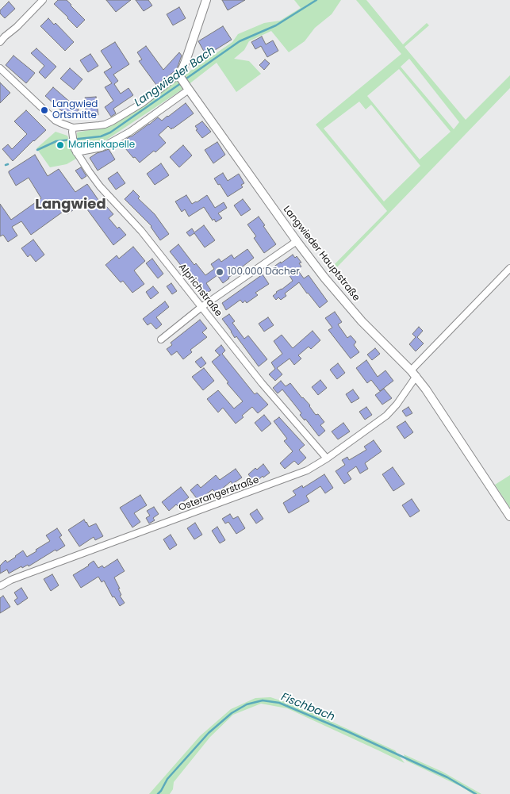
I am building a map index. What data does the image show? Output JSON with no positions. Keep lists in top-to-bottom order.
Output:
{
  "streets": {
    "street": ["Langwieder Hauptstraße", "Alprichstraße", "Osterangerstraße"]
  },
  "crossings": [
    ["Langwieder Hauptstraße", "Osterangerstraße"],
    ["Alprichstraße", "Osterangerstraße"]
  ],
  "districts": ["Langwied"],
  "water": ["Langwieder Bach", "Fischbach"],
  "places": ["Langwied Ortsmitte", "Marienkapelle", "100.000 Dächer"]
}
